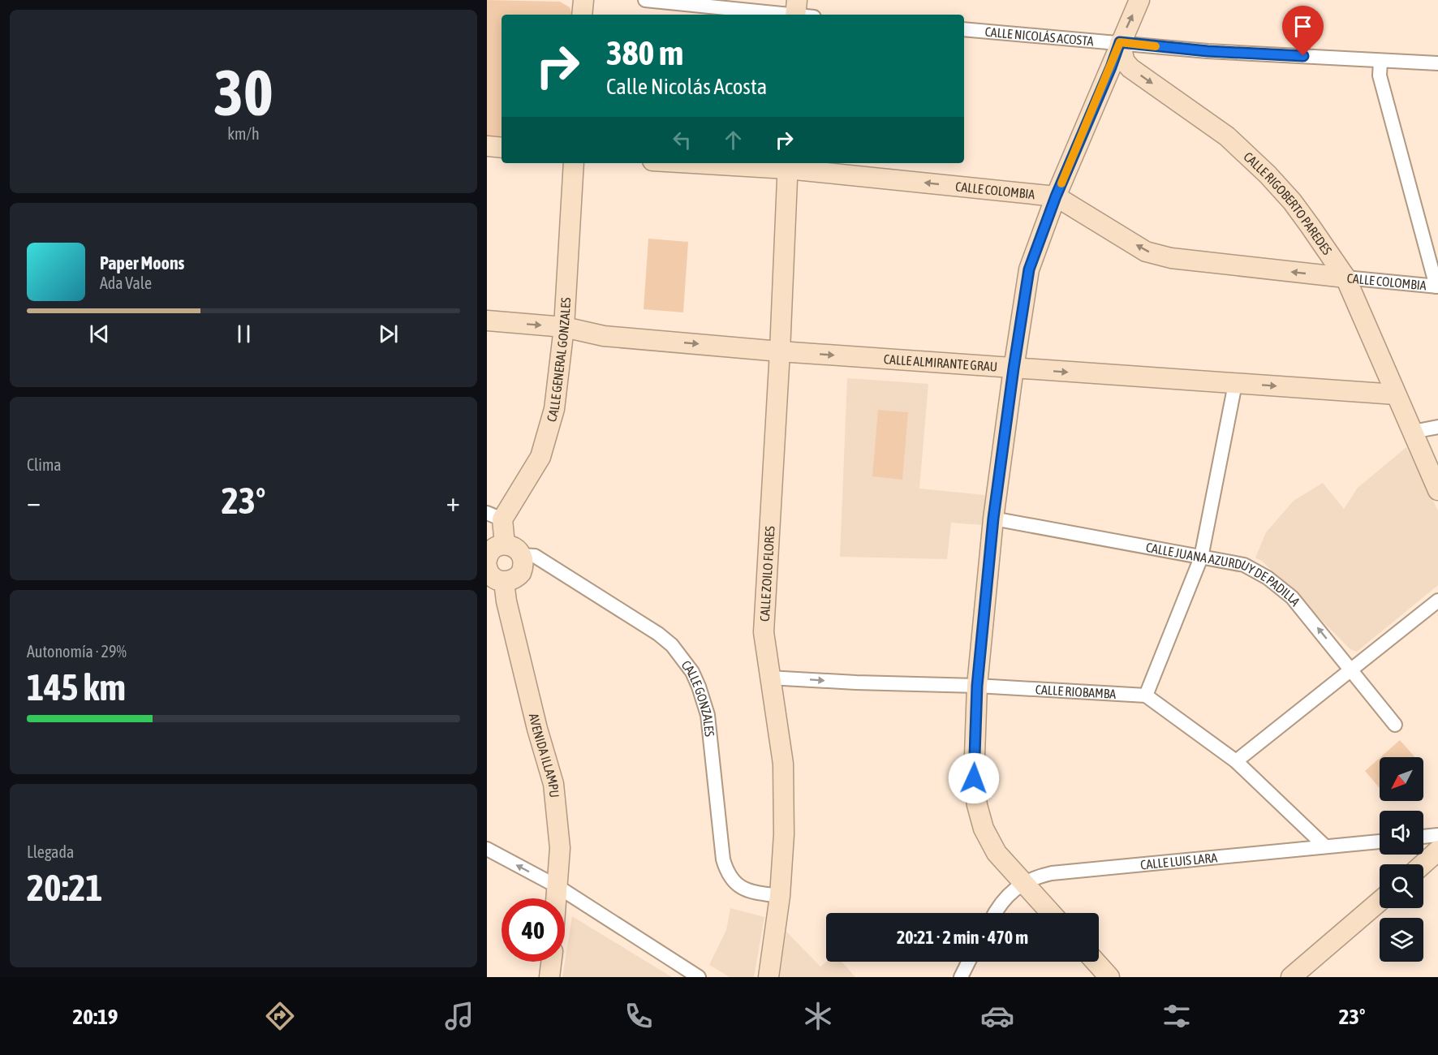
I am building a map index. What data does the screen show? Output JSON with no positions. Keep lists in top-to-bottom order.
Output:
{
  "streets": {
    "main road": [
      "CALLE COLOMBIA",
      "CALLE RIGOBERTO PAREDES",
      "CALLE GENERAL GONZALES",
      "CALLE ALMIRANTE GRAU",
      "CALLE ZOILO FLORES",
      "AVENIDA ILLAMPU"
    ],
    "street": [
      "CALLE NICOLÁS ACOSTA",
      "CALLE JUANA AZURDUY DE PADILLA",
      "CALLE RIOBAMBA",
      "CALLE GONZALES",
      "CALLE LUIS LARA"
    ]
  },
  "crossings": [
    ["CALLE NICOLÁS ACOSTA", "CALLE RIGOBERTO PAREDES"],
    ["CALLE COLOMBIA", "CALLE RIGOBERTO PAREDES"],
    ["CALLE COLOMBIA", "CALLE ZOILO FLORES"],
    ["CALLE RIGOBERTO PAREDES", "CALLE ALMIRANTE GRAU"],
    ["CALLE GENERAL GONZALES", "CALLE ALMIRANTE GRAU"],
    ["CALLE GENERAL GONZALES", "CALLE GONZALES"],
    ["CALLE GENERAL GONZALES", "AVENIDA ILLAMPU"],
    ["CALLE ALMIRANTE GRAU", "CALLE ZOILO FLORES"],
    ["CALLE ZOILO FLORES", "CALLE RIOBAMBA"],
    ["CALLE ZOILO FLORES", "CALLE GONZALES"],
    ["CALLE GONZALES", "AVENIDA ILLAMPU"]
  ],
  "one_way": [
    "CALLE COLOMBIA",
    "CALLE RIGOBERTO PAREDES",
    "CALLE ALMIRANTE GRAU",
    "CALLE JUANA AZURDUY DE PADILLA",
    "CALLE RIOBAMBA"
  ],
  "north": "bottom left",
  "page": {
    "tile": [
      ["30", "km/h"],
      "Clima",
      ["Autonomía · 29%", "145 km"],
      ["Llegada", "20:21"]
    ],
    "turn": ["380 m", "Calle Nicolás Acosta"],
    "song": ["Paper Moons", "Ada Vale"],
    "heat": ["−", "23°", "+"],
    "limit": "40",
    "trip": "20:21 · 2 min · 470 m",
    "tabs": ["20:19", "23°"]
  }
}
